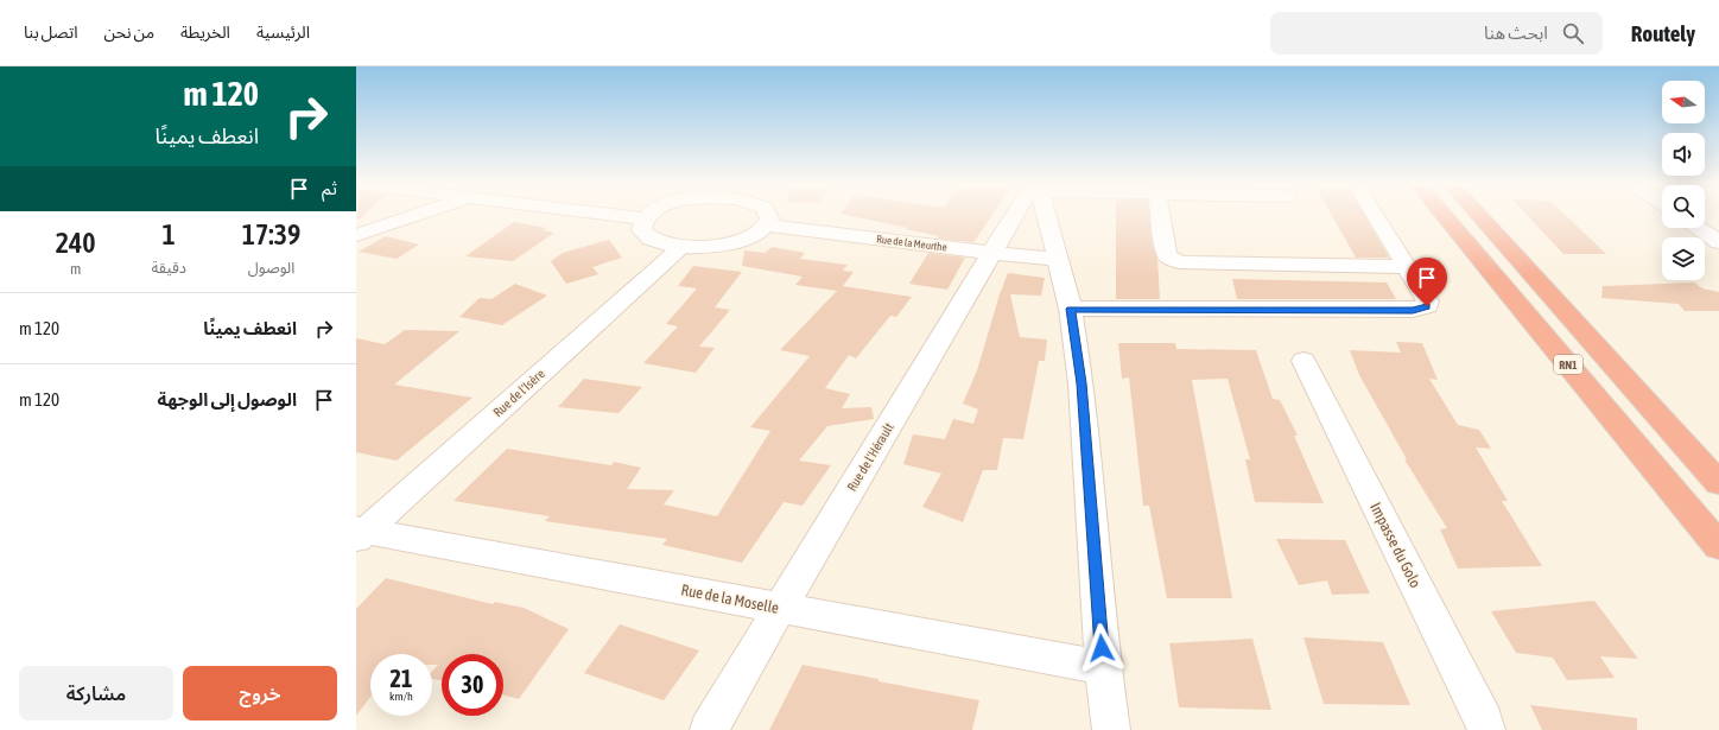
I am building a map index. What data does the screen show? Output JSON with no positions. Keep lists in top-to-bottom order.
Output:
{
  "streets": {
    "highway": ["RN1"],
    "street": [
      "Rue de la Meurthe",
      "Rue de l'Isère",
      "Rue de l'Hérault",
      "Impasse du Golo",
      "Rue de la Moselle"
    ]
  },
  "crossings": [
    ["Rue de la Meurthe", "Rue de l'Hérault"],
    ["Rue de l'Isère", "Rue de la Moselle"],
    ["Rue de l'Hérault", "Rue de la Moselle"]
  ],
  "north": "left",
  "page": {
    "header": "Routely",
    "search": "ابحث هنا",
    "nav": [
      "الرئيسية",
      "الخريطة",
      "من نحن",
      "اتصل بنا"
    ],
    "turn": ["120 m", "انعطف يمينًا"],
    "then": "ثم",
    "eta": [
      "17:39",
      "الوصول",
      "1",
      "دقيقة",
      "240",
      "m"
    ],
    "list": [
      {
        "name": "انعطف يمينًا",
        "value": "120 m"
      },
      {
        "name": "الوصول إلى الوجهة",
        "value": "120 m"
      }
    ],
    "speed": "21 km/h",
    "limit": "30",
    "buttons": ["خروج", "مشاركة"]
  }
}
